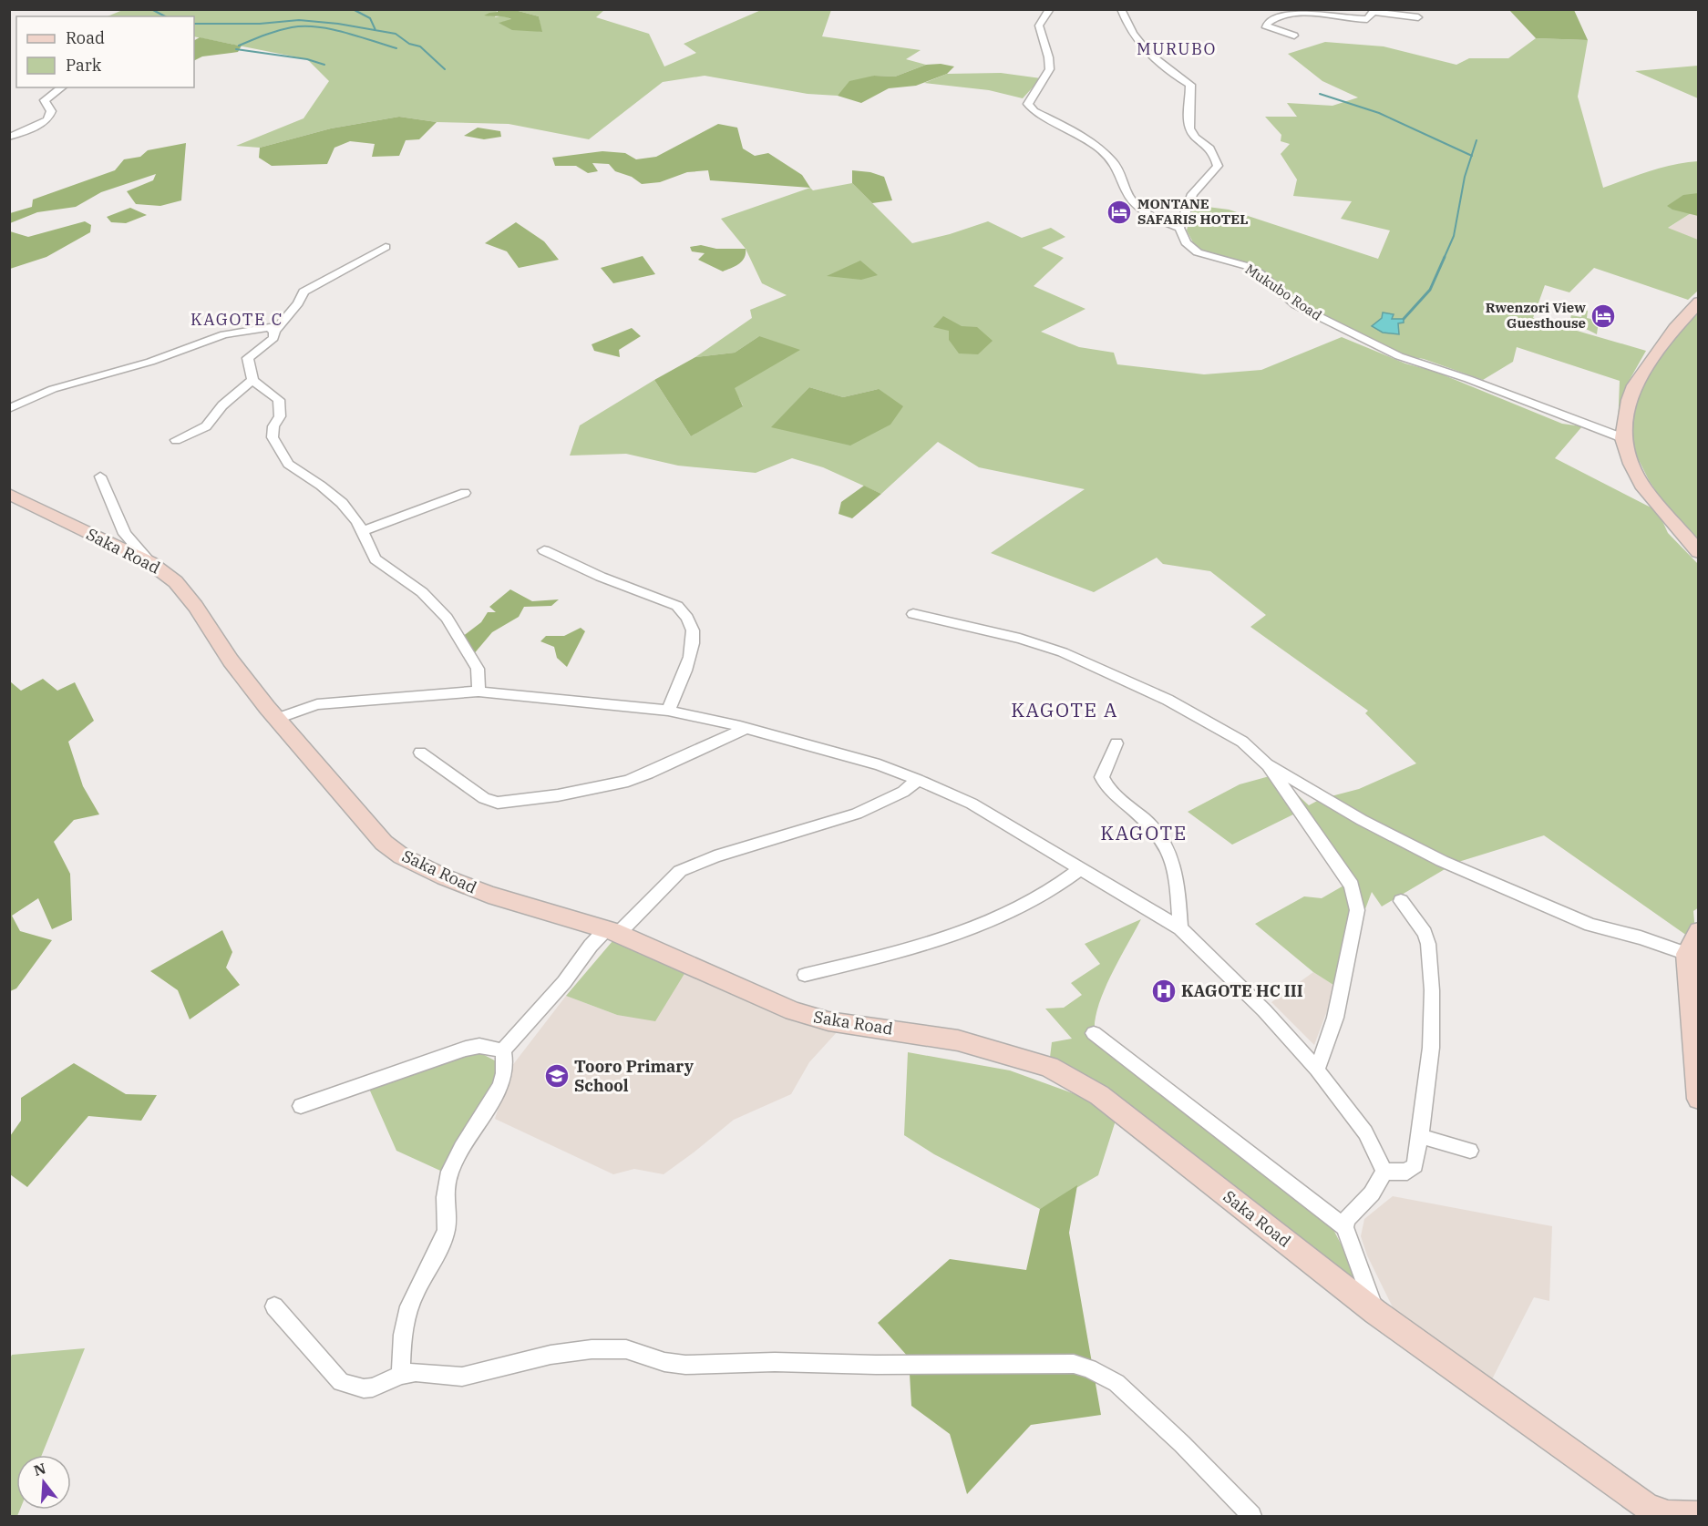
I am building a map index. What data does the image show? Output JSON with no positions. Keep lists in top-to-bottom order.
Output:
{
  "streets": {
    "main road": ["Saka Road"],
    "street": ["Mukubo Road"]
  },
  "districts": [
    "MURUBO",
    "KAGOTE C",
    "KAGOTE A",
    "KAGOTE"
  ],
  "places": {
    "hotel": ["MONTANE SAFARIS HOTEL", "Rwenzori View Guesthouse"],
    "hospital": ["KAGOTE HC III"],
    "school or university": ["Tooro Primary School"]
  },
  "legend": ["Road", "Park"],
  "north": "top"
}
